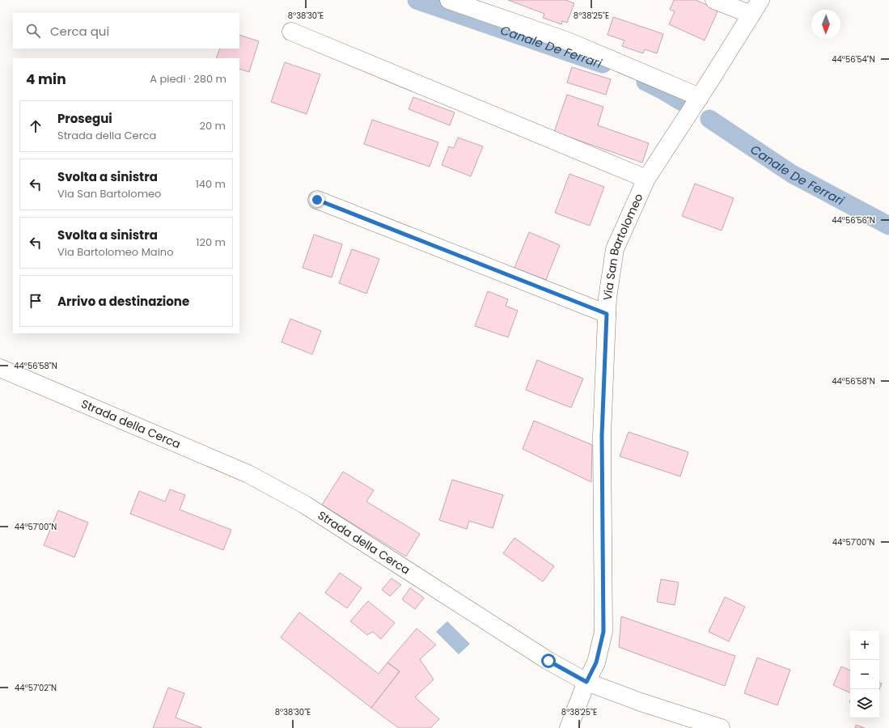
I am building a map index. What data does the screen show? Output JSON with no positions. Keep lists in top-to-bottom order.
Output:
{
  "streets": {
    "street": ["Via San Bartolomeo", "Strada della Cerca"]
  },
  "crossings": [
    ["Via San Bartolomeo", "Strada della Cerca"]
  ],
  "water": ["Canale De Ferrari"],
  "north": "bottom",
  "page": {
    "search": "Cerca qui",
    "heading": ["4 min", "A piedi · 280 m"],
    "list": [
      ["Prosegui", "Strada della Cerca", "20 m"],
      ["Svolta a sinistra", "Via San Bartolomeo", "140 m"],
      ["Svolta a sinistra", "Via Bartolomeo Maino", "120 m"],
      "Arrivo a destinazione"
    ],
    "map_buttons": ["+", "−"]
  },
  "coordinates": [
    "8°38'30\"E",
    "8°38'25\"E",
    "44°56'54\"N",
    "44°56'56\"N",
    "44°56'58\"N",
    "44°57'00\"N",
    "44°57'02\"N"
  ]
}
